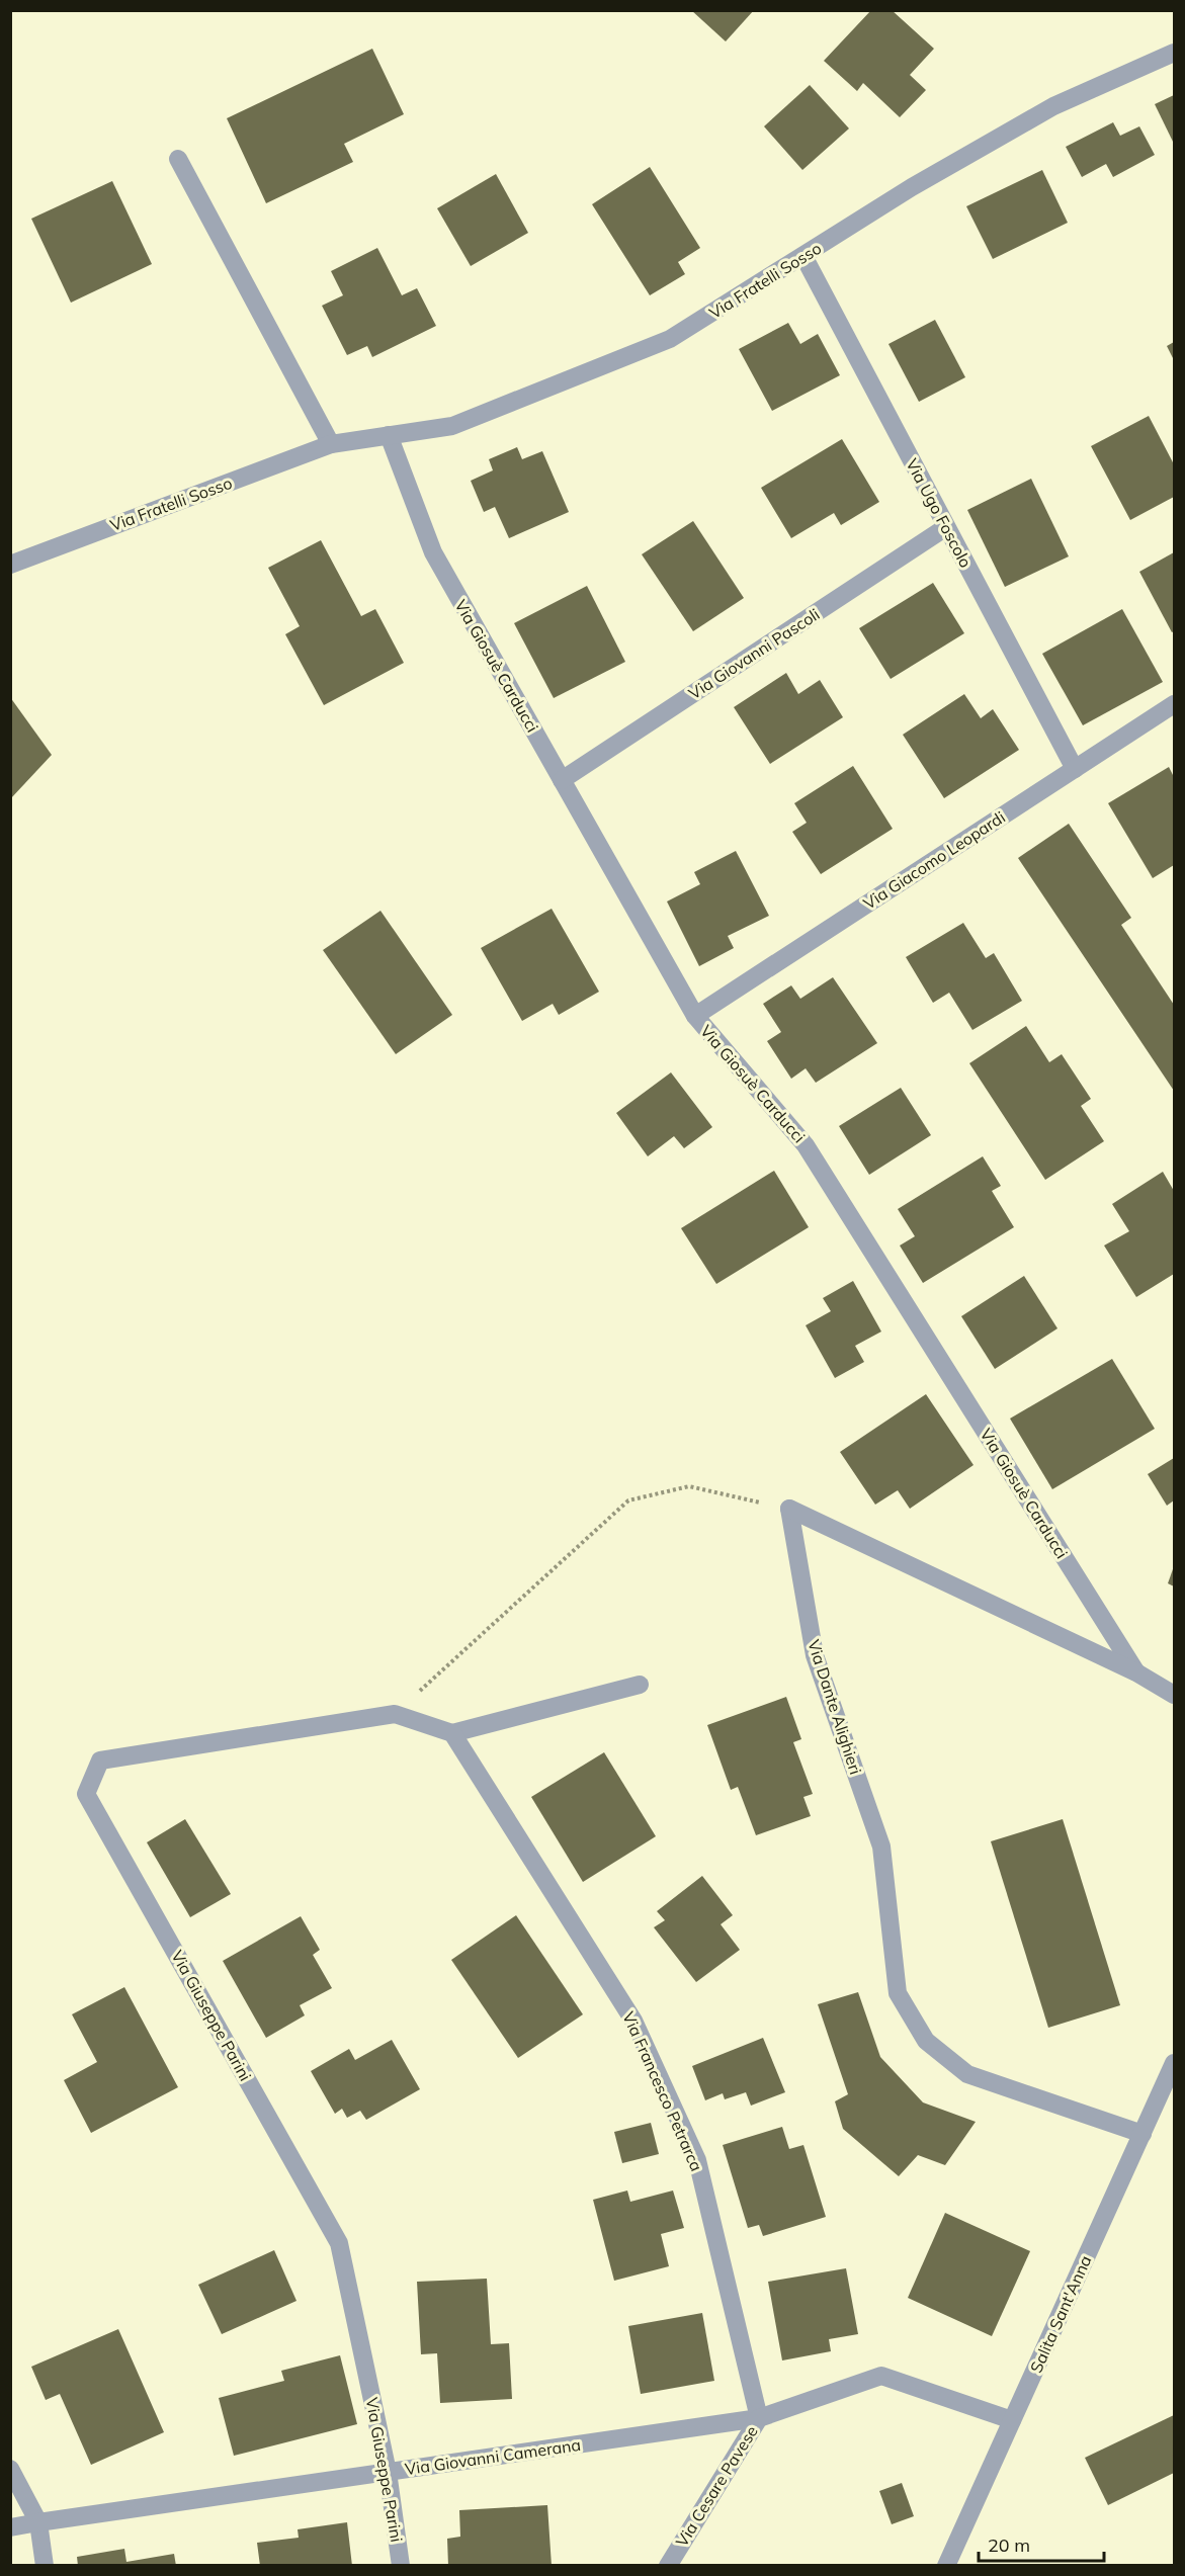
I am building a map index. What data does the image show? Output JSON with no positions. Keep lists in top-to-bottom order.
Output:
{
  "streets": {
    "street": [
      "Via Fratelli Sosso",
      "Via Ugo Foscolo",
      "Via Giovanni Pascoli",
      "Via Giosuè Carducci",
      "Via Giacomo Leopardi",
      "Via Dante Alighieri",
      "Via Giuseppe Parini",
      "Via Francesco Petrarca",
      "Salita Sant'Anna",
      "Via Giovanni Camerana",
      "Via Cesare Pavese"
    ]
  },
  "crossings": [
    ["Via Fratelli Sosso", "Via Ugo Foscolo"],
    ["Via Fratelli Sosso", "Via Giosuè Carducci"],
    ["Via Ugo Foscolo", "Via Giovanni Pascoli"],
    ["Via Ugo Foscolo", "Via Giacomo Leopardi"],
    ["Via Giovanni Pascoli", "Via Giosuè Carducci"],
    ["Via Giosuè Carducci", "Via Giacomo Leopardi"],
    ["Via Dante Alighieri", "Salita Sant'Anna"],
    ["Via Giuseppe Parini", "Via Giovanni Camerana"],
    ["Via Francesco Petrarca", "Via Giovanni Camerana"],
    ["Via Francesco Petrarca", "Via Cesare Pavese"],
    ["Salita Sant'Anna", "Via Cesare Pavese"],
    ["Via Giovanni Camerana", "Via Cesare Pavese"]
  ],
  "scale_bar": "20 m"
}
